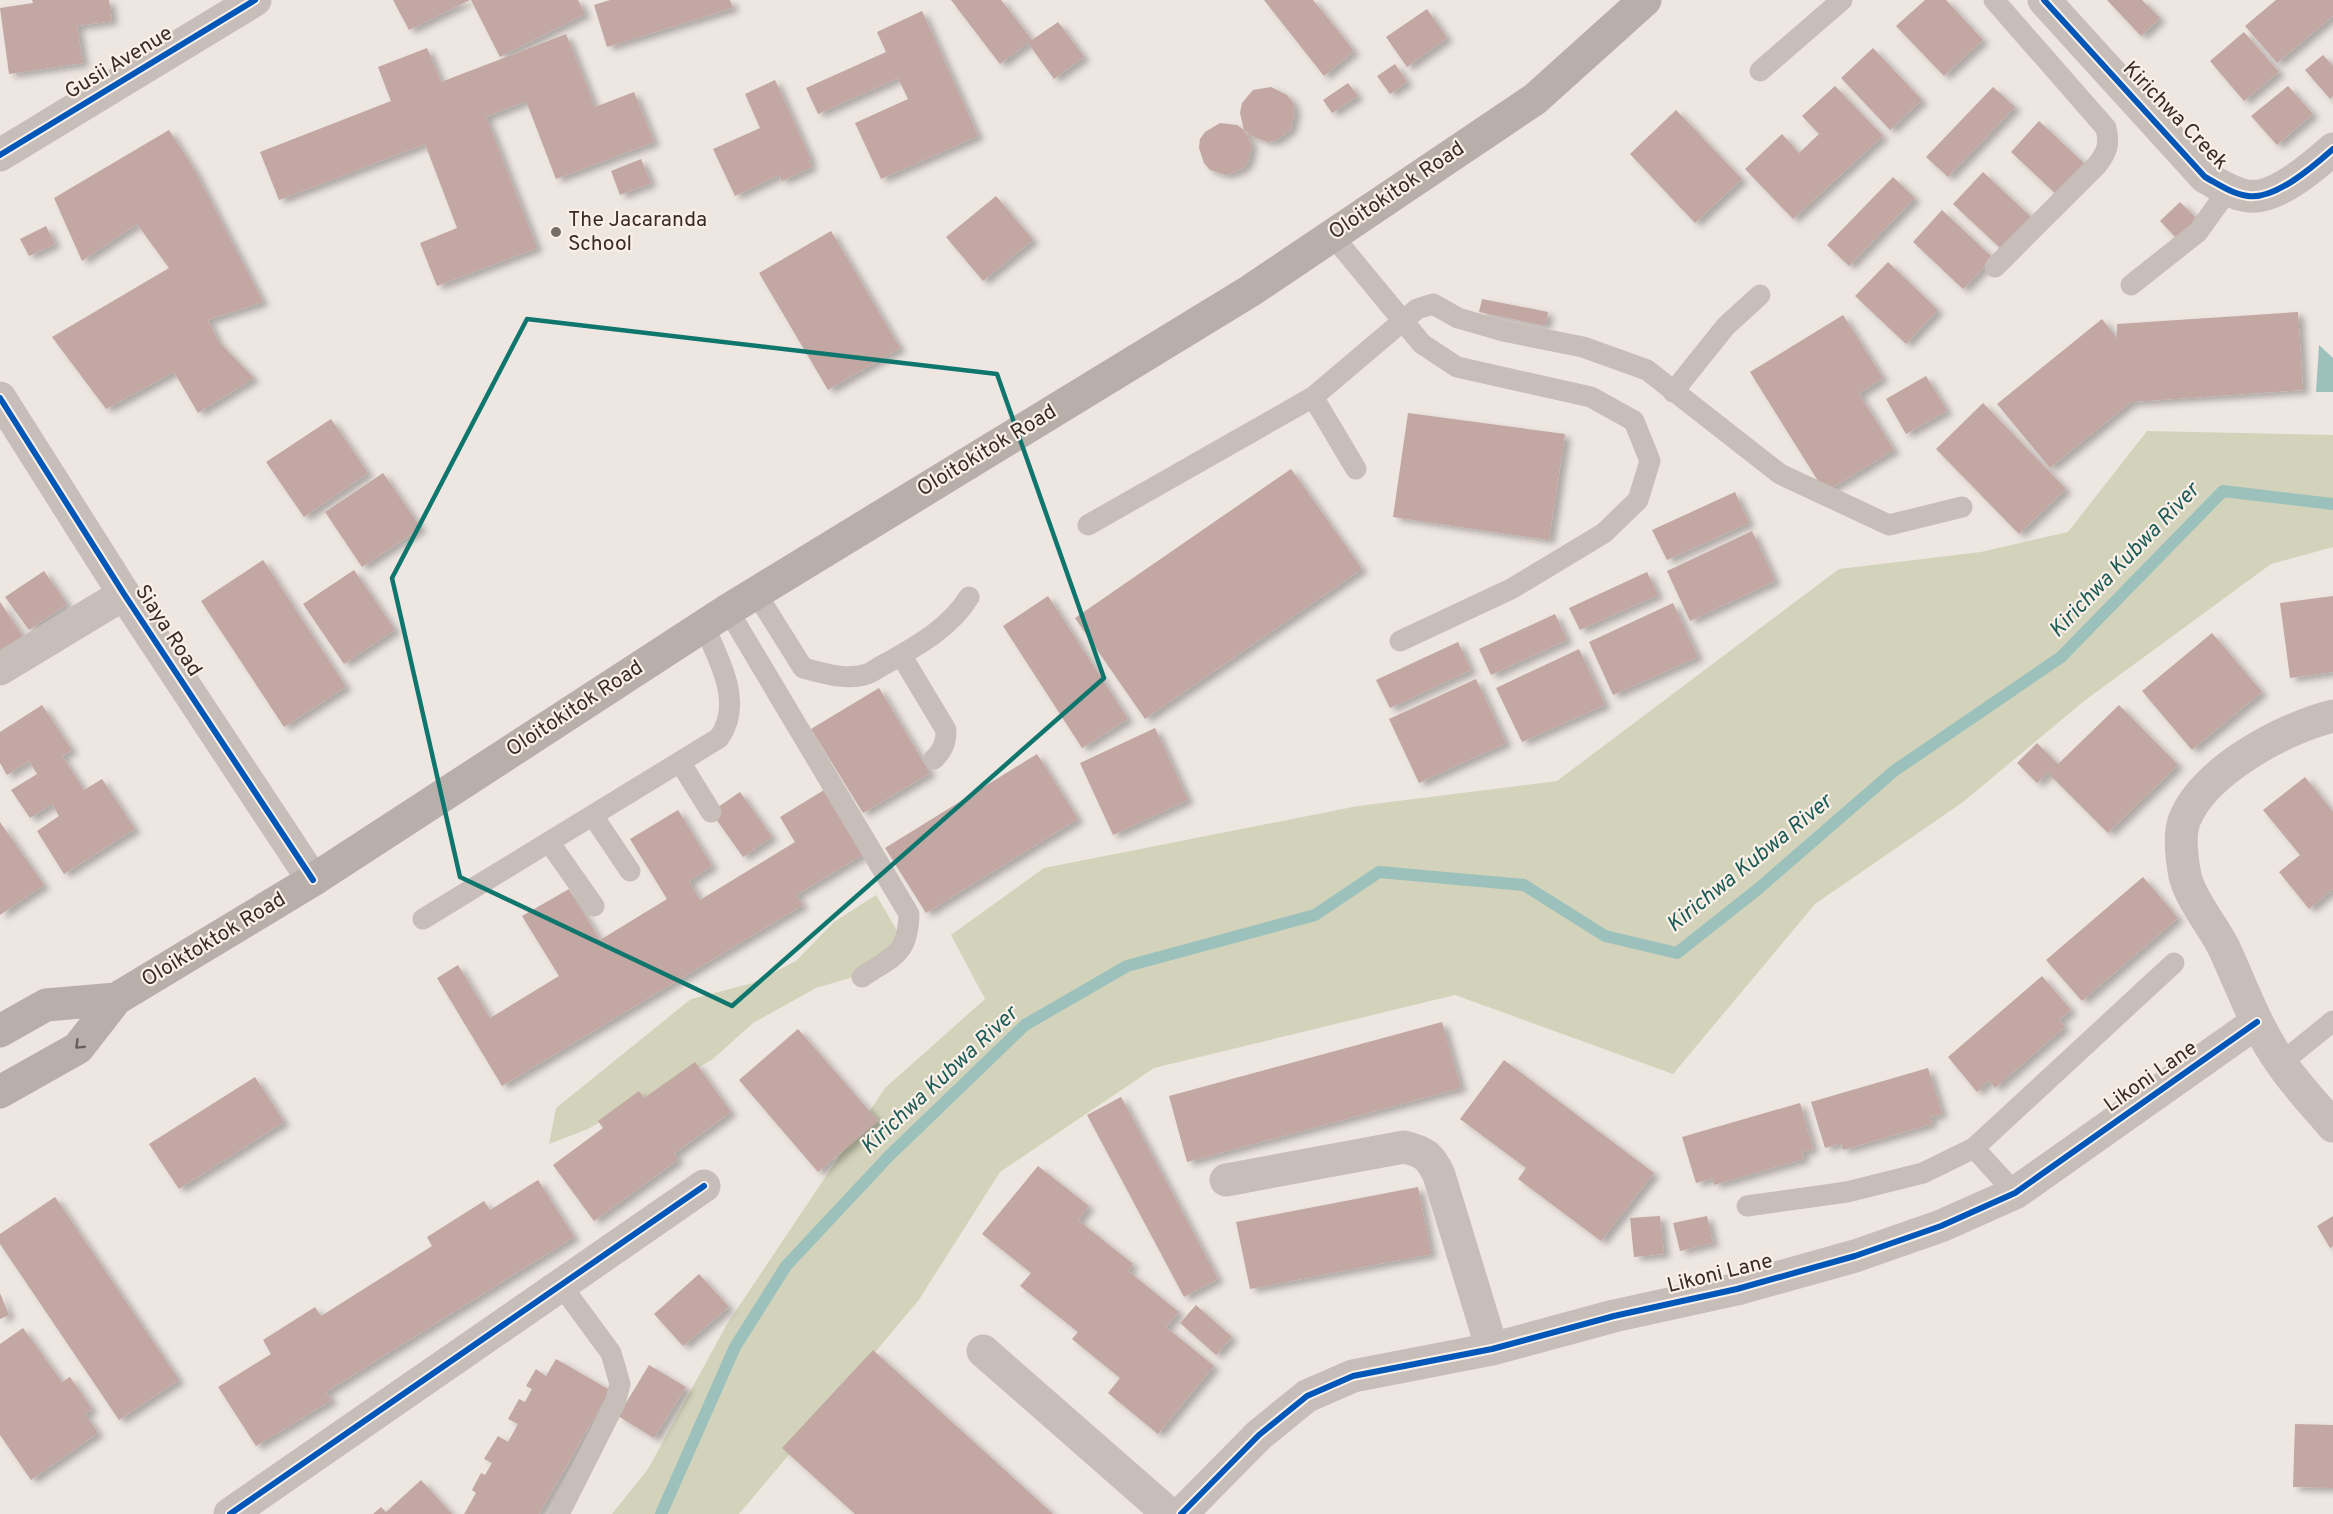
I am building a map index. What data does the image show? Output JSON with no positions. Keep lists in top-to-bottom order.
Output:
{
  "streets": {
    "main road": ["Oloitokitok Road", "Oloiktoktok Road"],
    "street": [
      "Gusii Avenue",
      "Kirichwa Creek",
      "Siaya Road",
      "Likoni Lane"
    ]
  },
  "crossings": [
    ["Oloitokitok Road", "Siaya Road"],
    ["Oloitokitok Road", "Oloiktoktok Road"],
    ["Siaya Road", "Oloiktoktok Road"]
  ],
  "water": ["Kirichwa Kubwa River"],
  "places": ["The Jacaranda School"]
}
